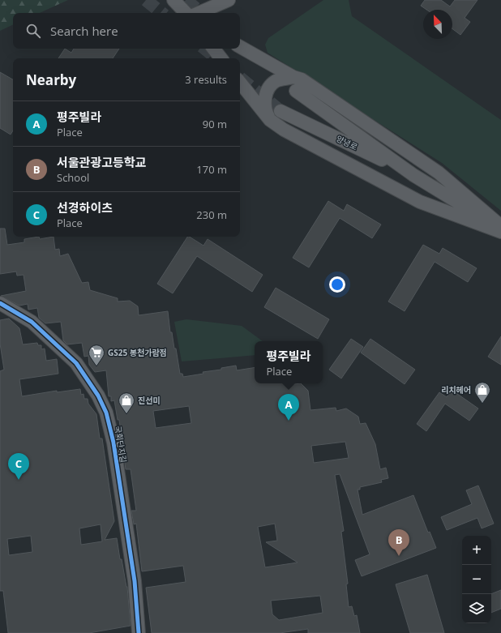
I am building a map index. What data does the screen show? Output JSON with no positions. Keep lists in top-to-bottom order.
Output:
{
  "streets": {
    "main road": ["양녕로", "국회단지길"]
  },
  "places": {
    "supermarket": ["GS25 봉천가람점"],
    "shop": ["리치헤어", "진선미"]
  },
  "north": "top left",
  "page": {
    "search": "Search here",
    "heading": ["Nearby", "3 results"],
    "list": [
      {
        "mark": "A",
        "name": "평주빌라",
        "note": "Place",
        "value": "90 m"
      },
      {
        "mark": "B",
        "name": "서울관광고등학교",
        "note": "School",
        "value": "170 m"
      },
      {
        "mark": "C",
        "name": "선경하이츠",
        "note": "Place",
        "value": "230 m"
      }
    ],
    "popup": ["평주빌라", "Place"],
    "pins": ["A", "C", "B"],
    "map_buttons": ["+", "−"]
  }
}
